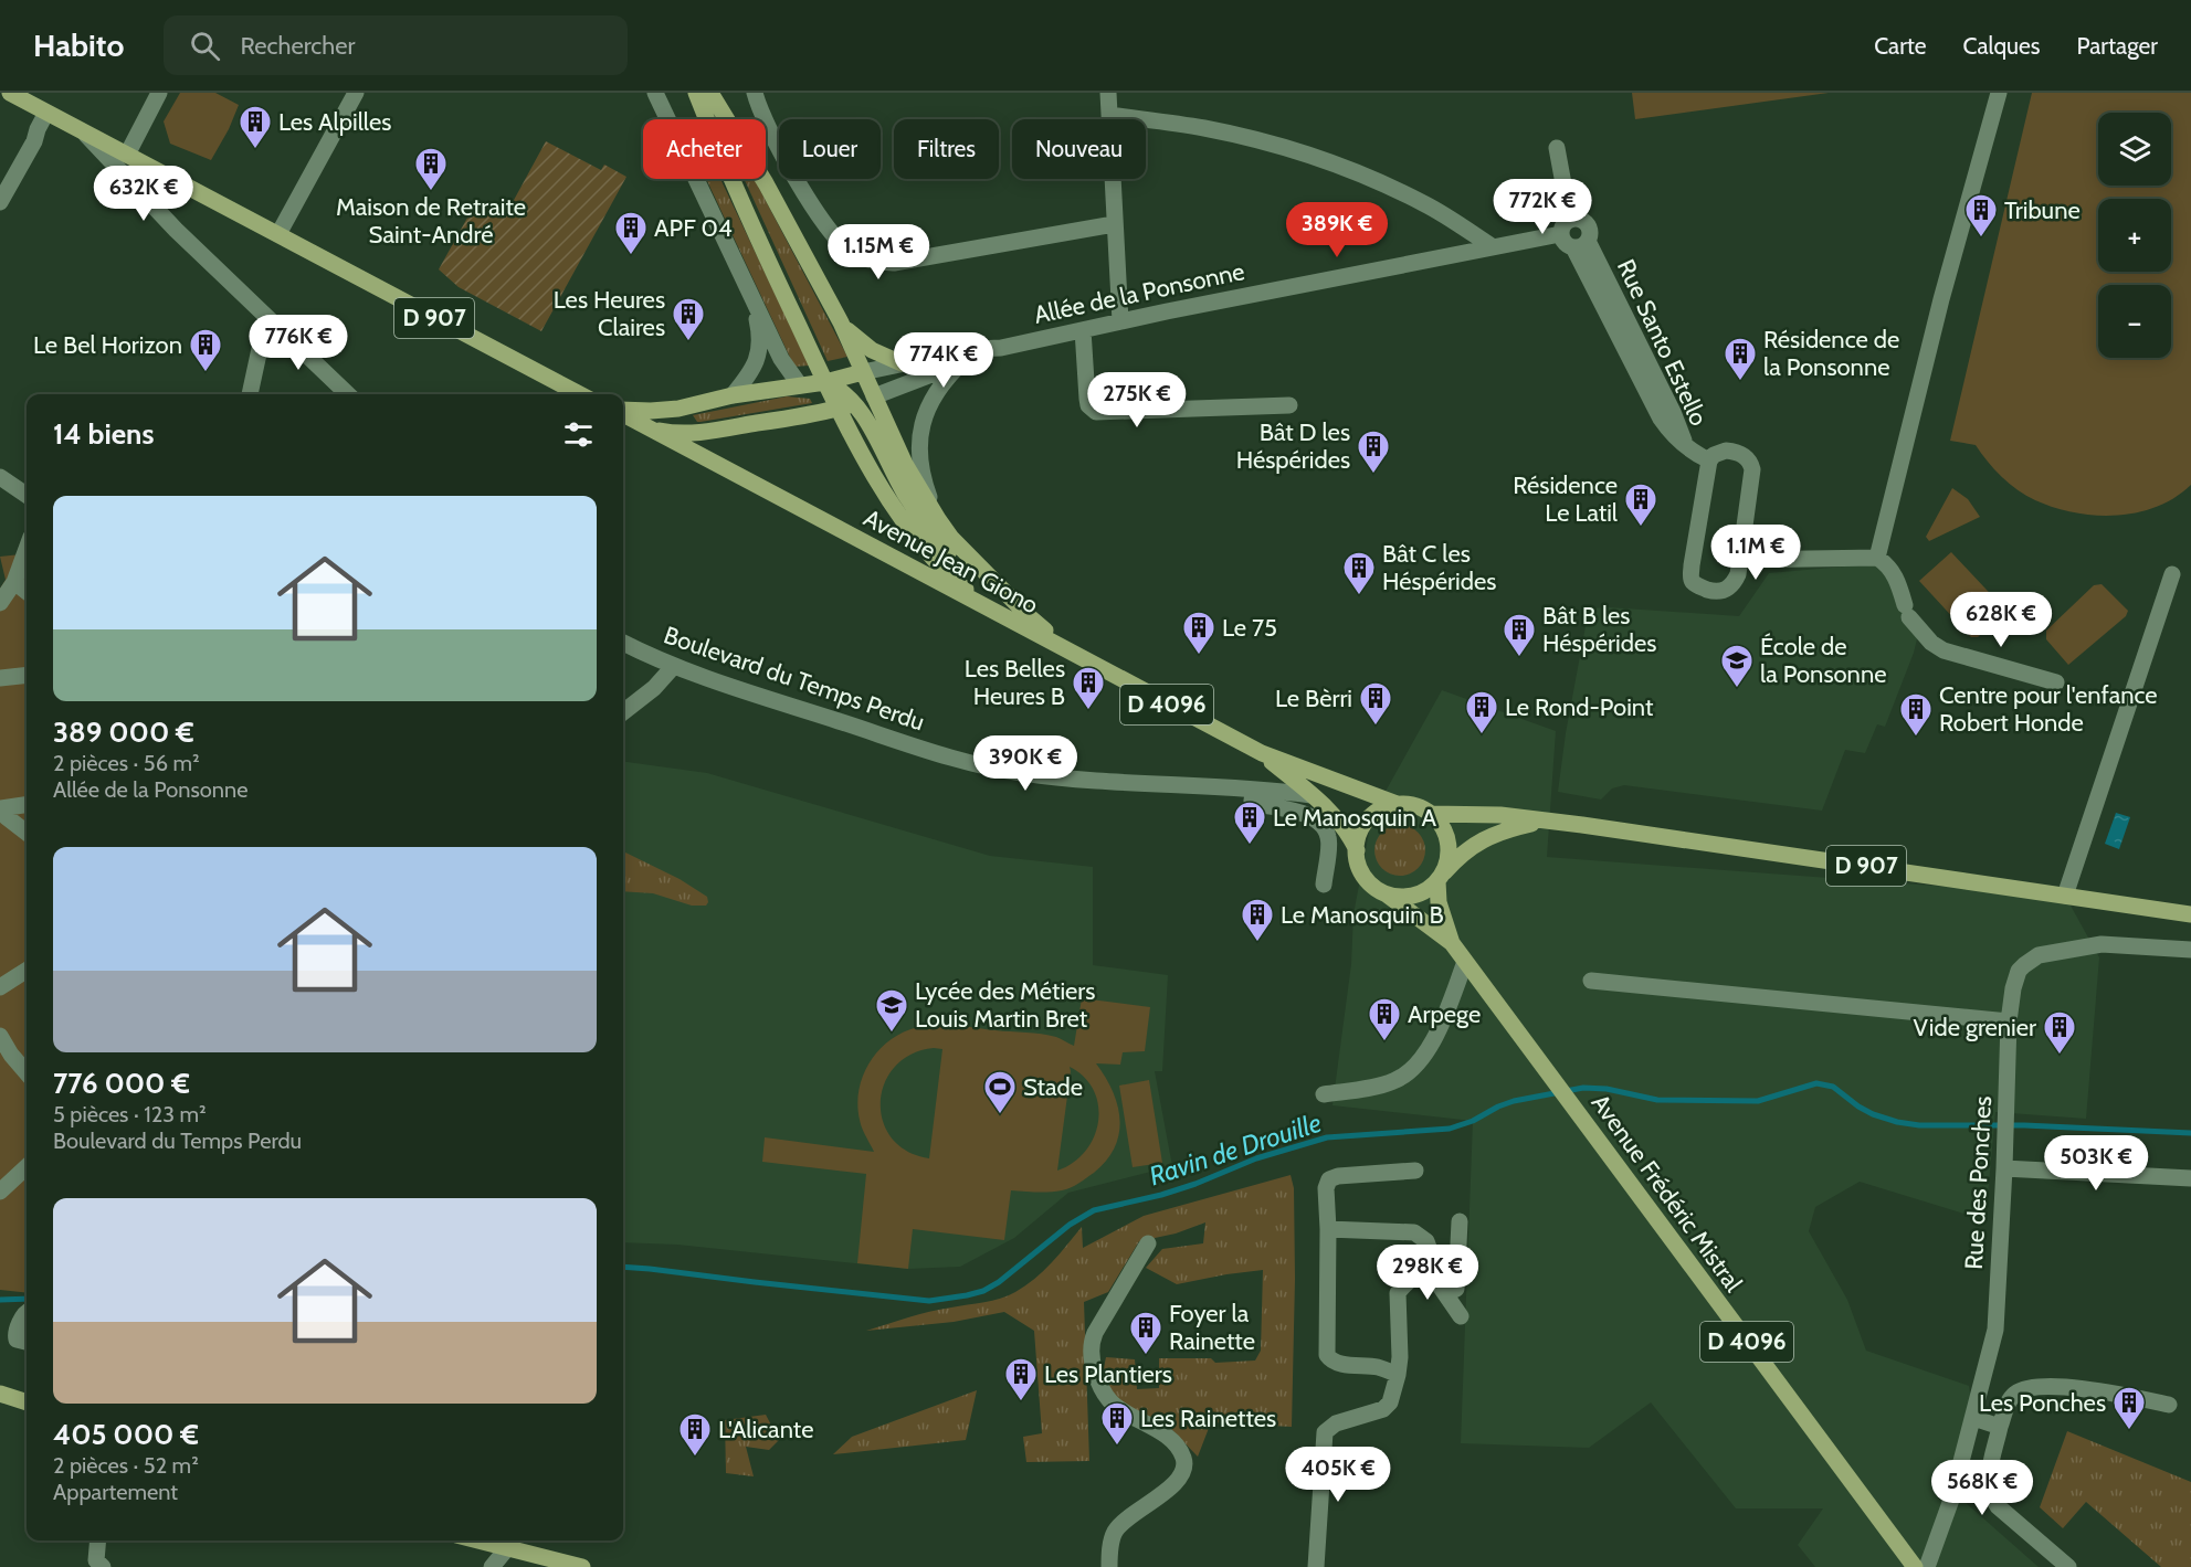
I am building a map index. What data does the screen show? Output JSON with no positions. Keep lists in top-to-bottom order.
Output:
{
  "streets": {
    "main road": [
      "D 907",
      "Avenue Jean Giono",
      "D 4096",
      "Avenue Frédéric Mistral"
    ],
    "street": [
      "Allée de la Ponsonne",
      "Rue Santo Estello",
      "Boulevard du Temps Perdu",
      "Rue des Ponches"
    ]
  },
  "crossings": [
    ["Allée de la Ponsonne", "Rue Santo Estello"],
    ["Allée de la Ponsonne", "D 4096"],
    ["D 907", "Avenue Jean Giono"],
    ["D 907", "Avenue Frédéric Mistral"],
    ["Avenue Jean Giono", "Boulevard du Temps Perdu"],
    ["Avenue Jean Giono", "D 4096"],
    ["Avenue Jean Giono", "Avenue Frédéric Mistral"]
  ],
  "water": ["Ravin de Drouille"],
  "places": {
    "building": [
      "Les Alpilles",
      "Maison de Retraite Saint-André",
      "Tribune",
      "APF 04",
      "Les Heures Claires",
      "Le Bel Horizon",
      "Résidence de la Ponsonne",
      "Bât D les Héspérides",
      "Résidence Le Latil",
      "Bât C les Héspérides",
      "Le 75",
      "Bât B les Héspérides",
      "Les Belles Heures B",
      "Le Bèrri",
      "Le Rond-Point",
      "Centre pour l'enfance Robert Honde",
      "Le Manosquin A",
      "Le Manosquin B",
      "Arpege",
      "Vide grenier",
      "Foyer la Rainette",
      "Les Plantiers",
      "Les Ponches",
      "Les Rainettes",
      "L'Alicante"
    ],
    "school or university": ["École de la Ponsonne", "Lycée des Métiers Louis Martin Bret"],
    "sports": ["Stade"]
  },
  "page": {
    "header": "Habito",
    "search": "Rechercher",
    "nav": ["Carte", "Calques", "Partager"],
    "map_buttons": ["+", "−"],
    "chip": [
      "Acheter",
      "Louer",
      "Filtres",
      "Nouveau"
    ],
    "price": [
      "632K €",
      "772K €",
      "389K €",
      "1.15M €",
      "776K €",
      "774K €",
      "275K €",
      "1.1M €",
      "628K €",
      "390K €",
      "503K €",
      "298K €",
      "405K €",
      "568K €"
    ],
    "heading": "14 biens",
    "list": [
      {
        "name": "389 000 €",
        "note": "2 pièces · 56 m² · Allée de la Ponsonne"
      },
      {
        "name": "776 000 €",
        "note": "5 pièces · 123 m² · Boulevard du Temps Perdu"
      },
      {
        "name": "405 000 €",
        "note": "2 pièces · 52 m² · Appartement"
      }
    ]
  }
}
